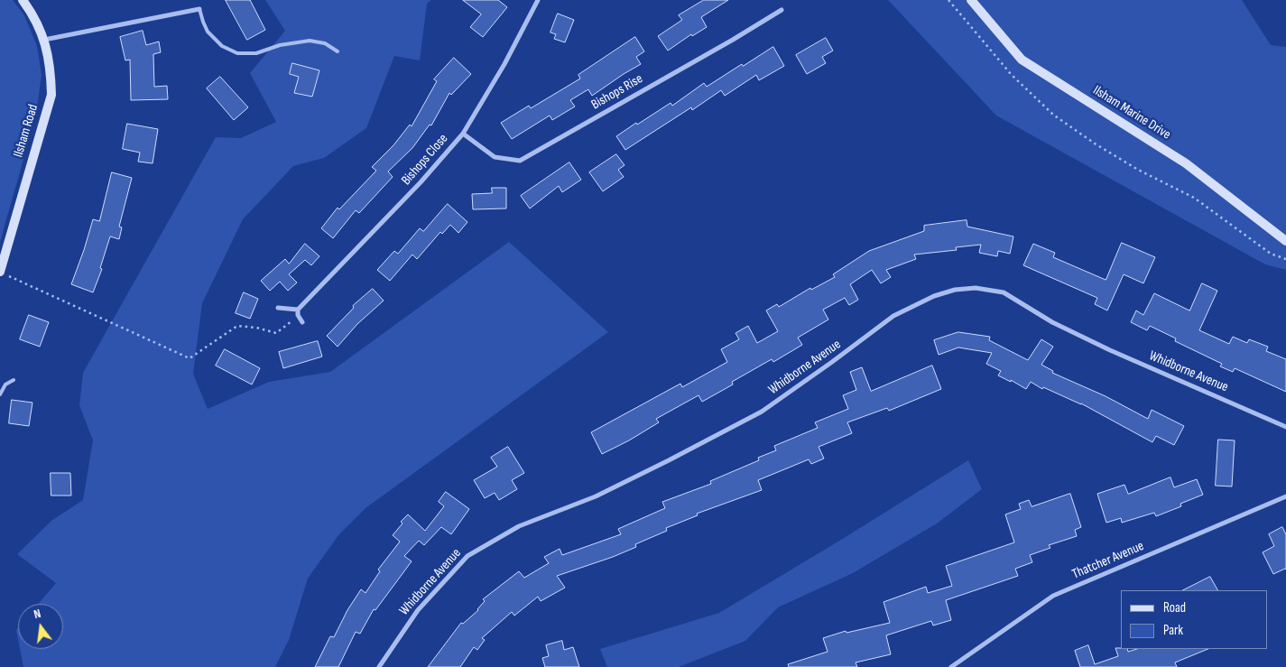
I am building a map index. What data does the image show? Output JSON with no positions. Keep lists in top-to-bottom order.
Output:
{
  "streets": {
    "street": [
      "Bishops Rise",
      "Ilsham Marine Drive",
      "Ilsham Road",
      "Bishops Close",
      "Whidborne Avenue",
      "Thatcher Avenue"
    ]
  },
  "crossings": [
    ["Bishops Rise", "Bishops Close"]
  ],
  "legend": ["Road", "Park"],
  "north": "top"
}
